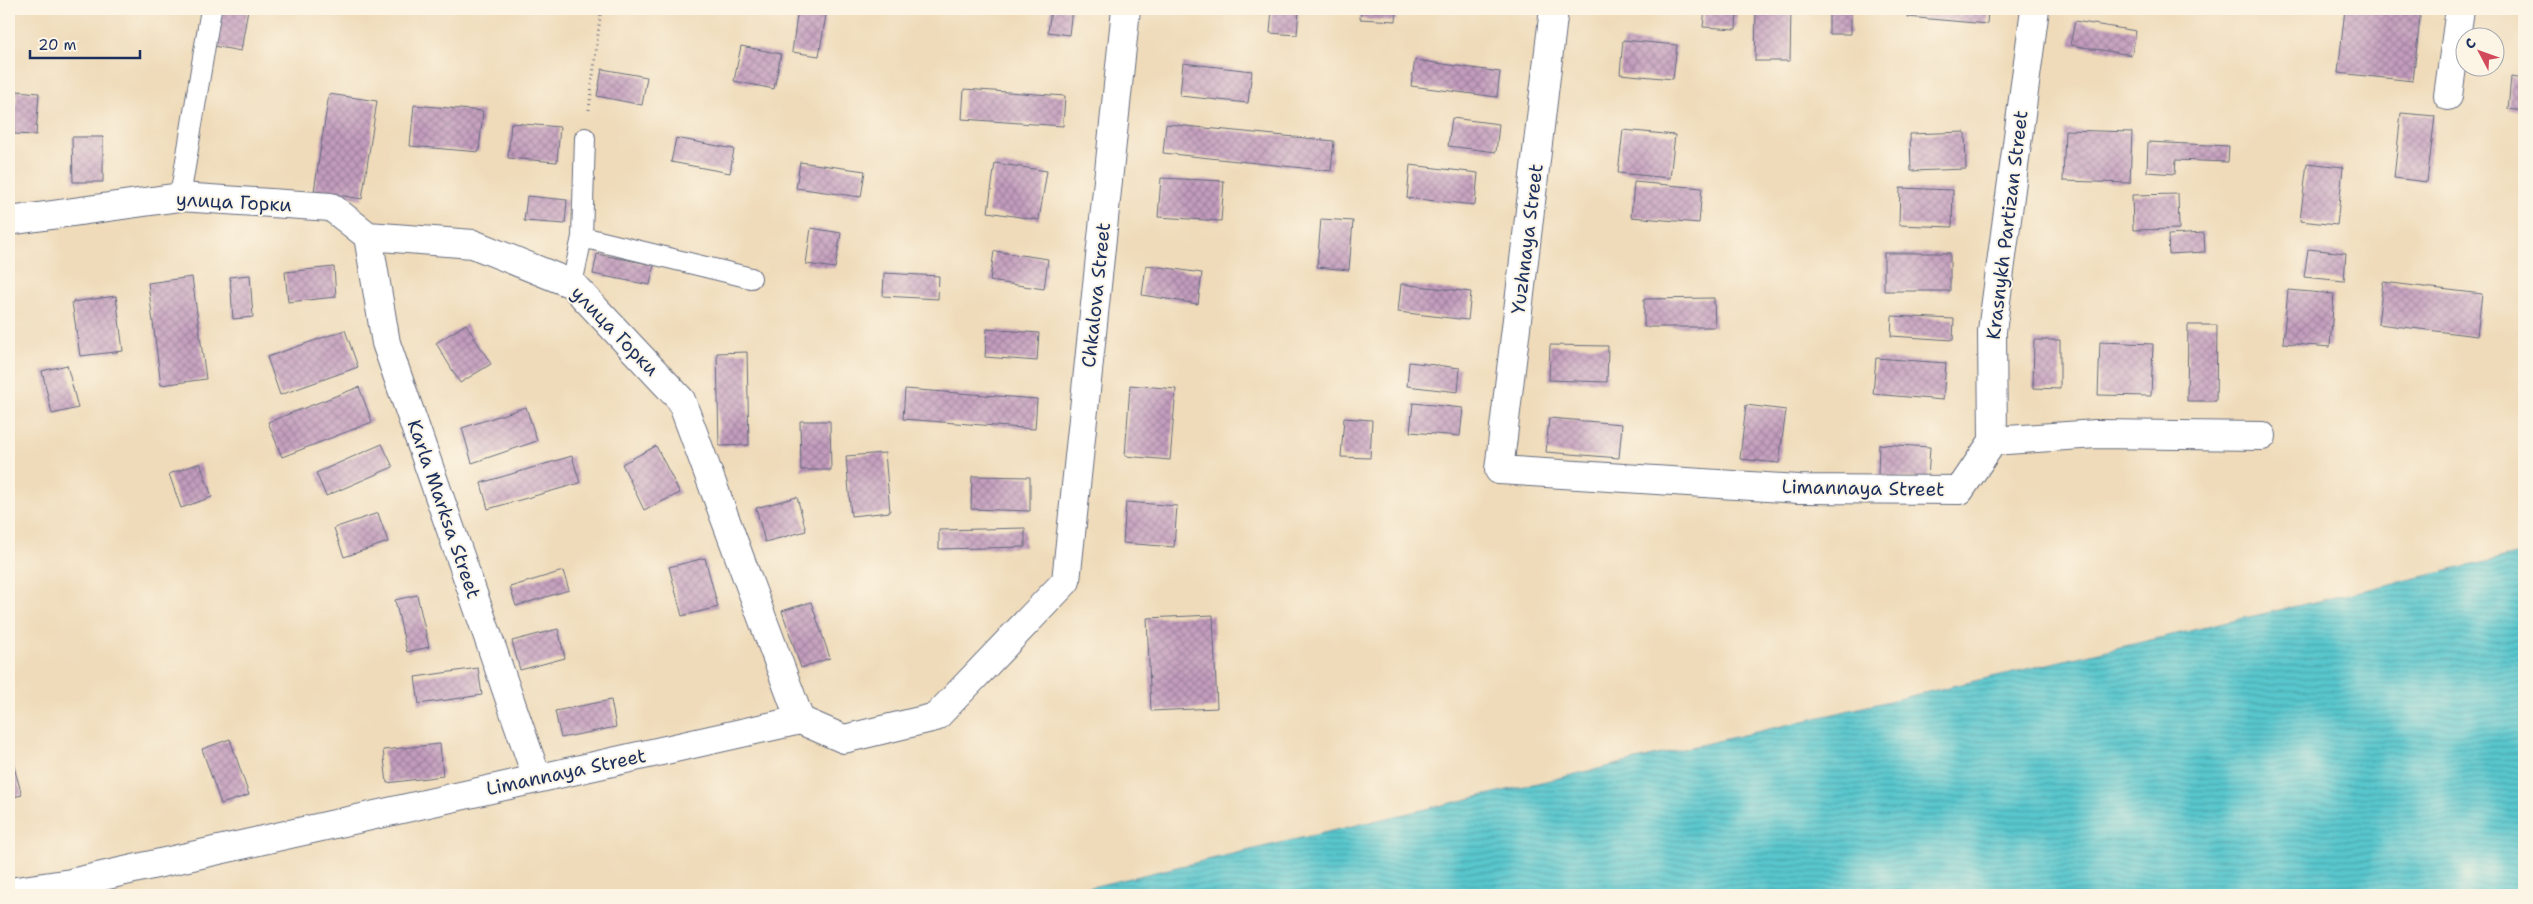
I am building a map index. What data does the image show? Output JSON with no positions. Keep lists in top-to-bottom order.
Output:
{
  "streets": {
    "street": [
      "улица Горки",
      "Krasnykh Partizan Street",
      "Yuzhnaya Street",
      "Chkalova Street",
      "Limannaya Street",
      "Karla Marksa Street"
    ]
  },
  "crossings": [
    ["улица Горки", "Chkalova Street"],
    ["улица Горки", "Limannaya Street"],
    ["улица Горки", "Karla Marksa Street"],
    ["Krasnykh Partizan Street", "Limannaya Street"],
    ["Yuzhnaya Street", "Limannaya Street"],
    ["Chkalova Street", "Limannaya Street"],
    ["Limannaya Street", "Karla Marksa Street"]
  ],
  "scale_bar": "20 m",
  "north": "top left"
}
